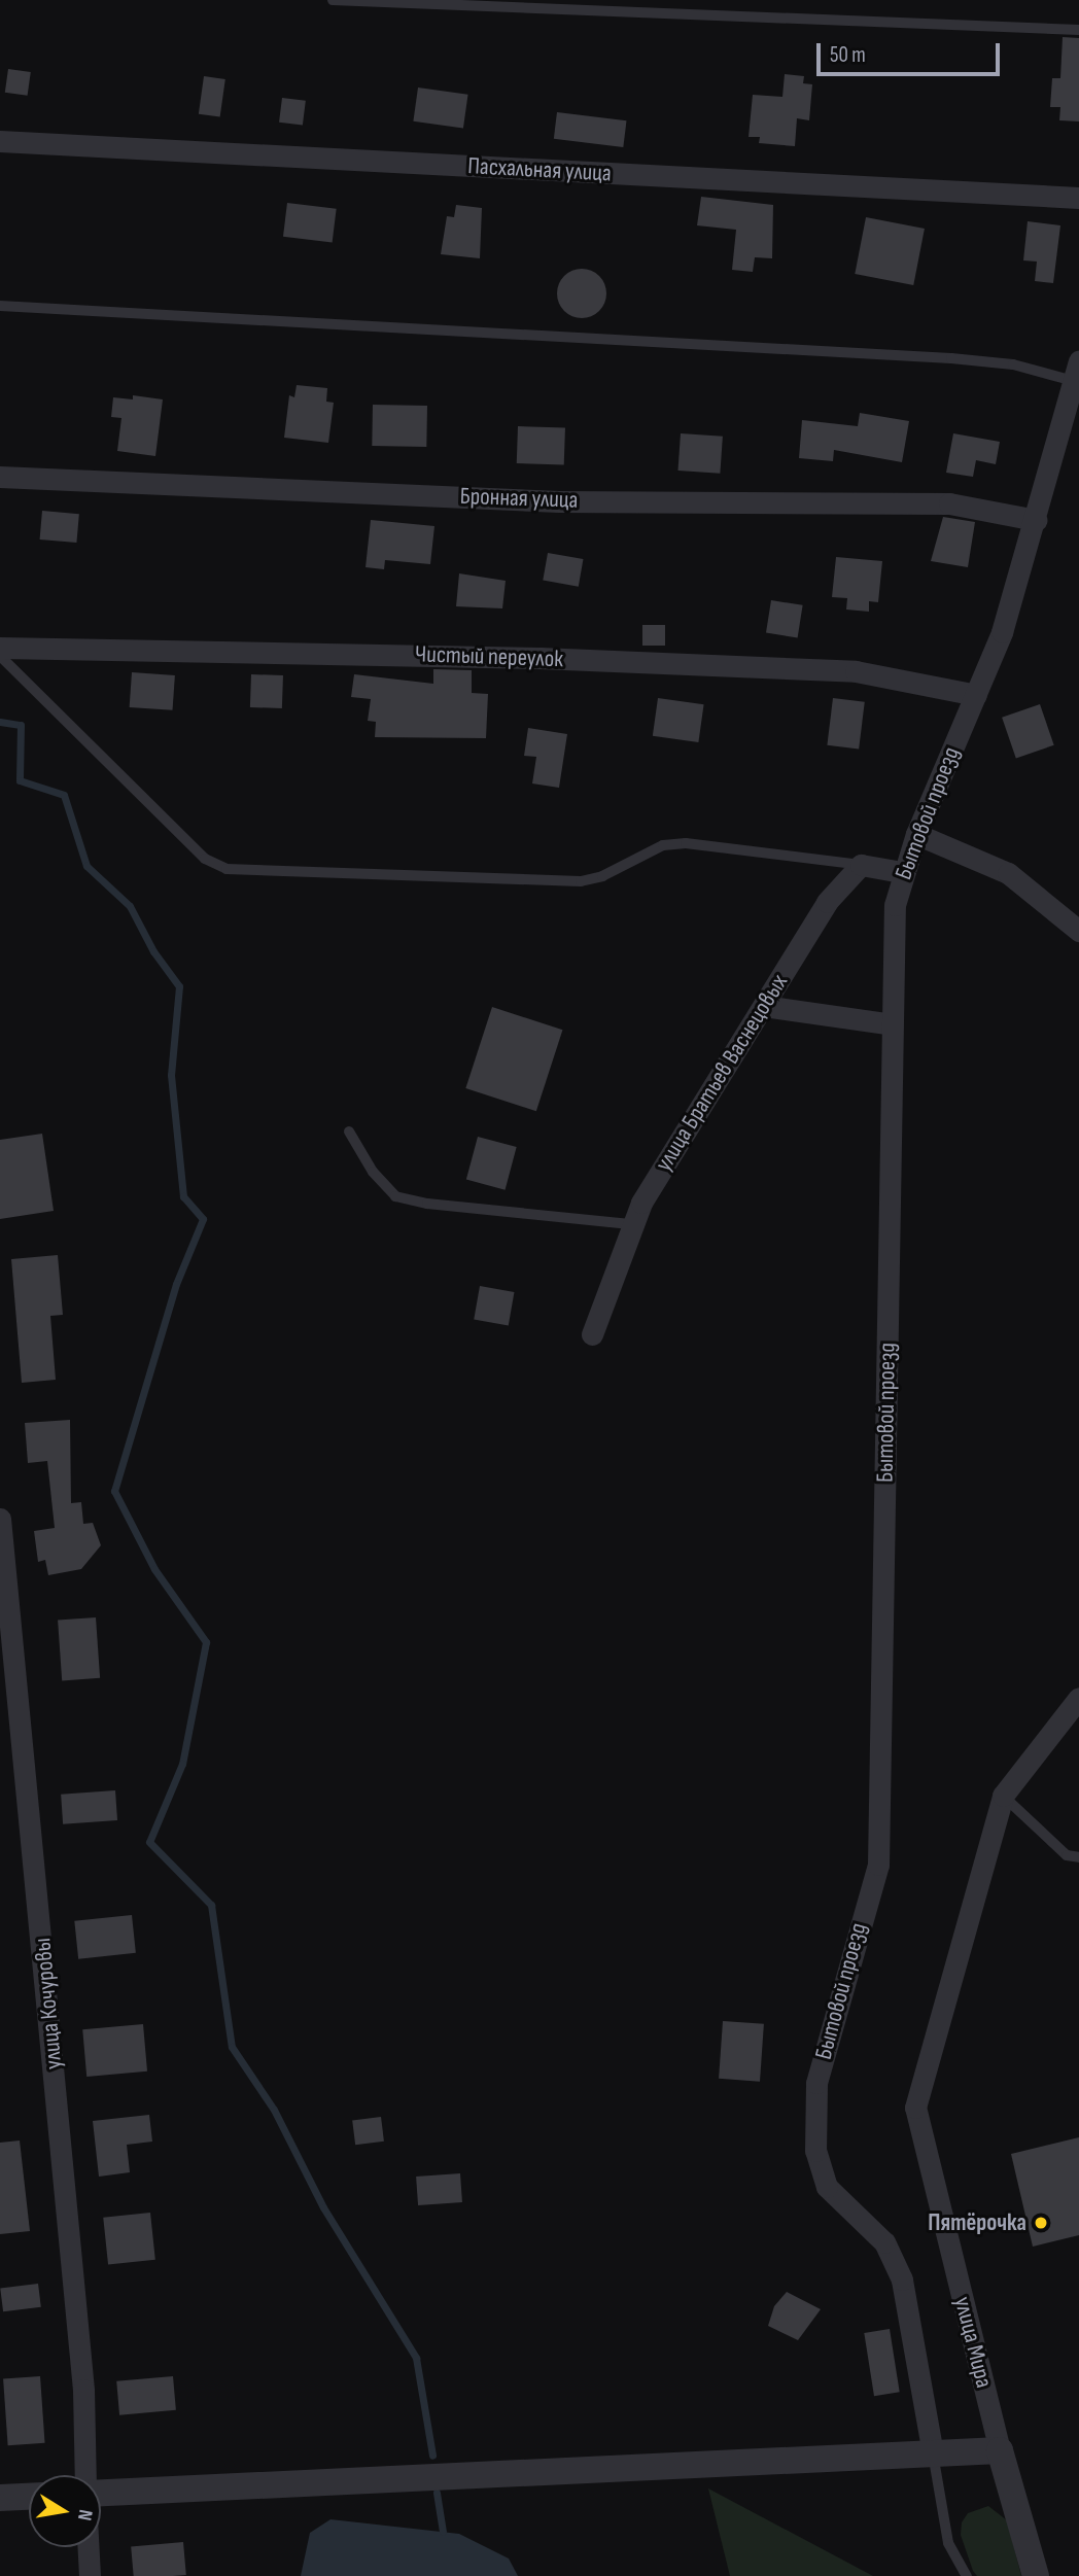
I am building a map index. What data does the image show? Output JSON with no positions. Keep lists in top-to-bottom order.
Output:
{
  "streets": {
    "street": [
      "Пасхальная улица",
      "Бронная улица",
      "Чистый переулок",
      "Бытовой проезд",
      "улица Братьев Васнецовых",
      "улица Кочуровы",
      "улица Мира"
    ]
  },
  "crossings": [
    ["Бронная улица", "Бытовой проезд"],
    ["Чистый переулок", "Бытовой проезд"]
  ],
  "places": ["Пятёрочка"],
  "scale_bar": "50 m",
  "north": "right"
}
